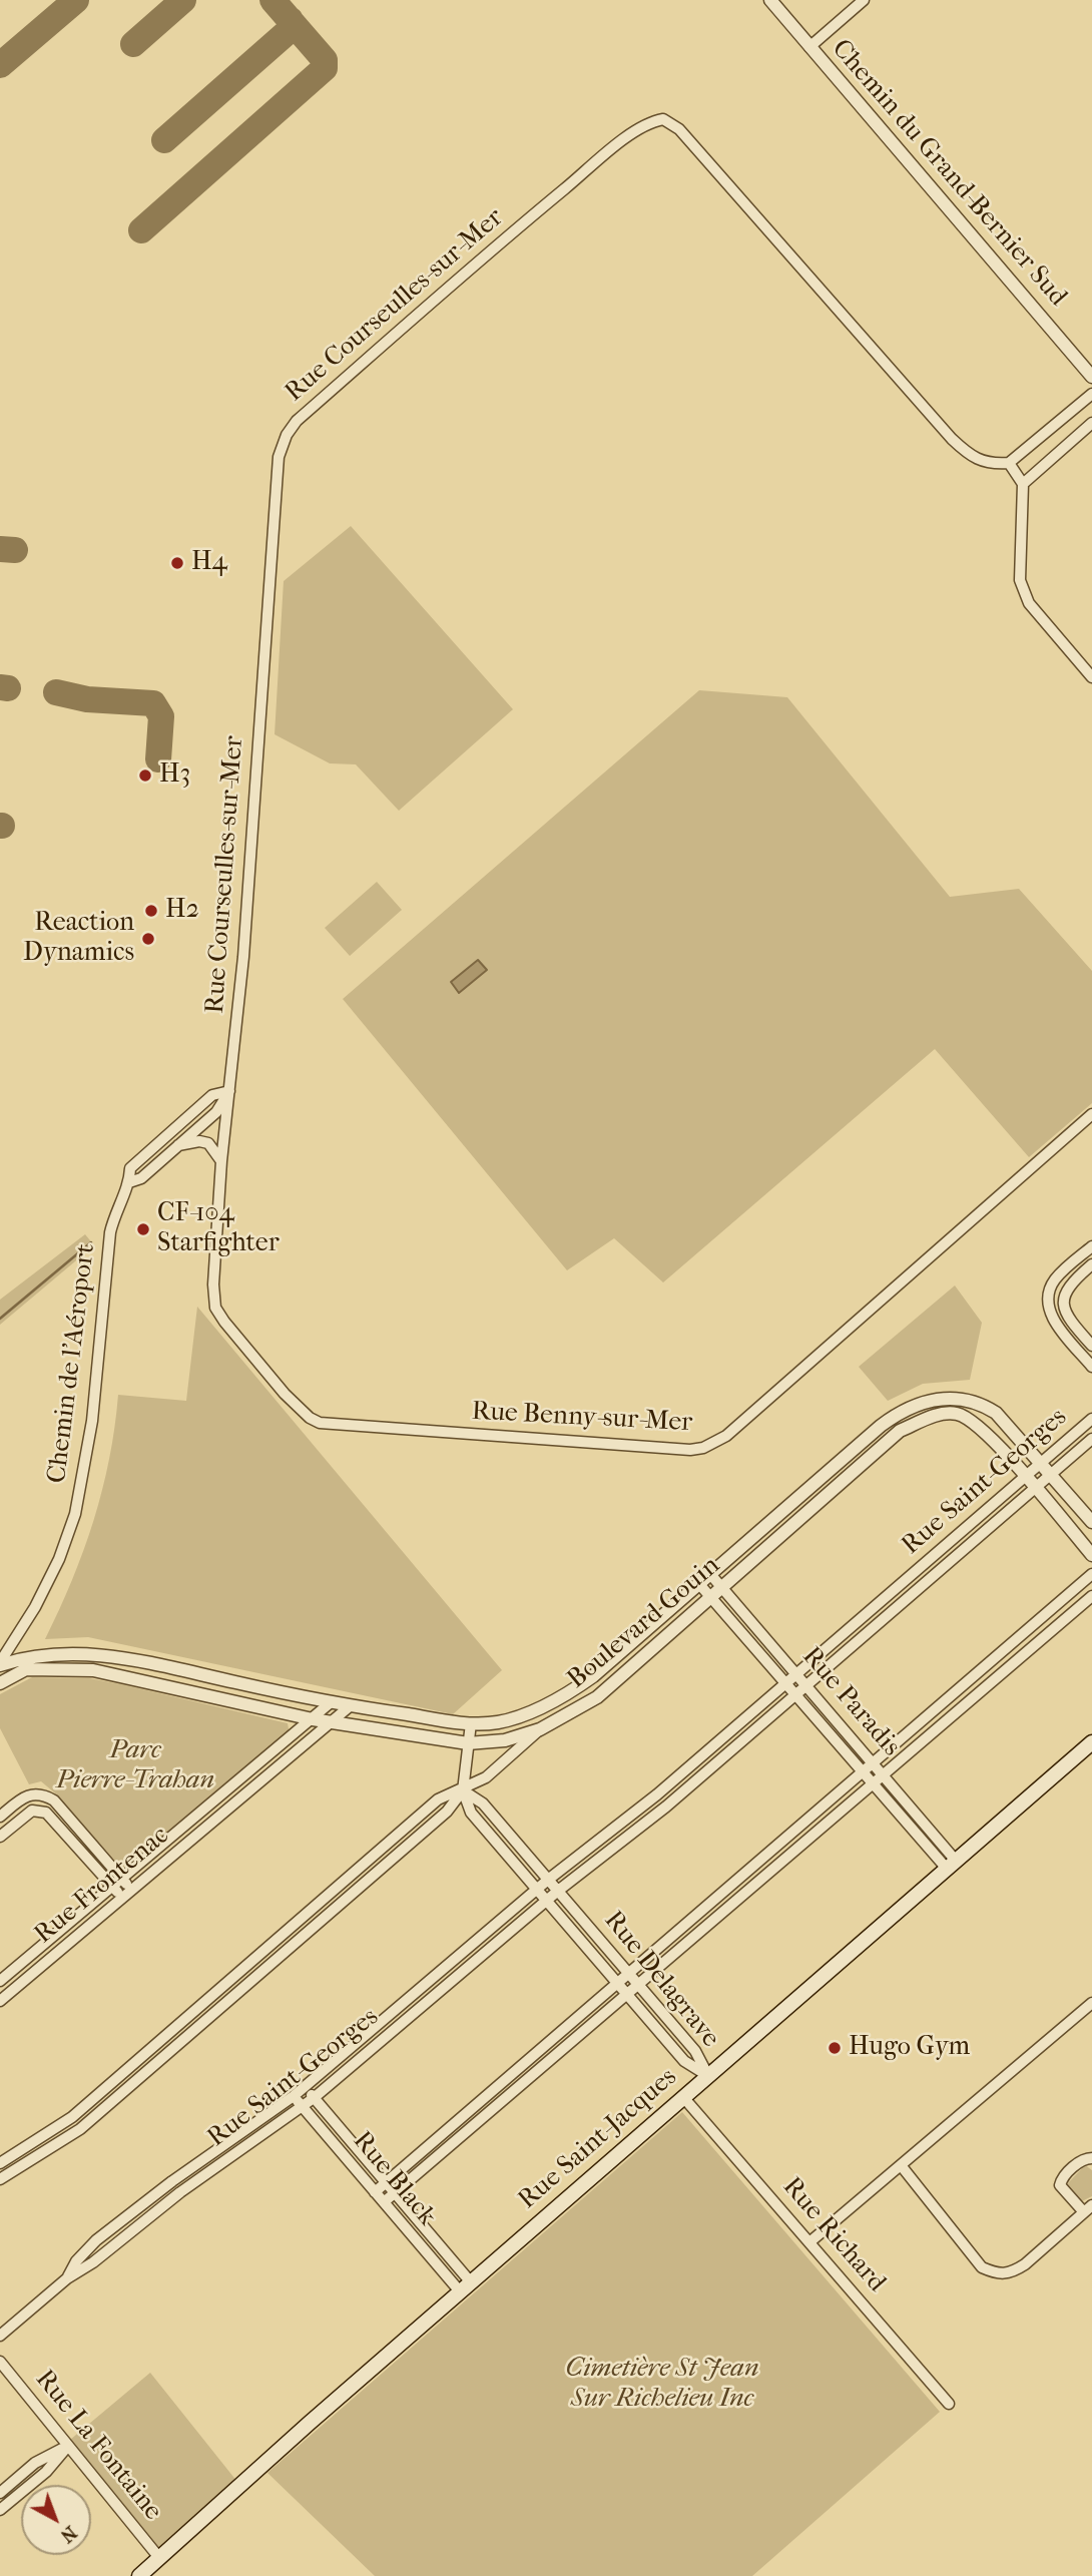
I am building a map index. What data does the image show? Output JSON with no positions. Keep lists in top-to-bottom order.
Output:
{
  "streets": {
    "main road": ["Rue Saint-Jacques"],
    "street": [
      "Chemin du Grand-Bernier Sud",
      "Rue Courseulles-sur-Mer",
      "Chemin de l'Aéroport",
      "Rue Benny-sur-Mer",
      "Rue Saint-Georges",
      "Boulevard Gouin",
      "Rue Paradis",
      "Rue Frontenac",
      "Rue Delagrave",
      "Rue Black",
      "Rue Richard",
      "Rue La Fontaine"
    ]
  },
  "crossings": [
    ["Rue Courseulles-sur-Mer", "Chemin de l'Aéroport"],
    ["Rue Courseulles-sur-Mer", "Rue Benny-sur-Mer"],
    ["Chemin de l'Aéroport", "Rue Benny-sur-Mer"],
    ["Chemin de l'Aéroport", "Boulevard Gouin"],
    ["Rue Saint-Georges", "Boulevard Gouin"],
    ["Rue Saint-Georges", "Rue Paradis"],
    ["Rue Saint-Georges", "Rue Delagrave"],
    ["Rue Saint-Georges", "Rue Black"],
    ["Boulevard Gouin", "Rue Paradis"],
    ["Boulevard Gouin", "Rue Frontenac"],
    ["Rue Paradis", "Rue Saint-Jacques"],
    ["Rue Delagrave", "Rue Saint-Jacques"],
    ["Rue Saint-Jacques", "Rue Black"],
    ["Rue Saint-Jacques", "Rue Richard"],
    ["Rue Saint-Jacques", "Rue La Fontaine"]
  ],
  "parks": ["Parc Pierre-Trahan", "Cimetière St Jean Sur Richelieu Inc"],
  "places": [
    "H4",
    "H3",
    "H2",
    "Reaction Dynamics",
    "CF-104 Starfighter",
    "Hugo Gym"
  ],
  "north": "bottom right"
}
